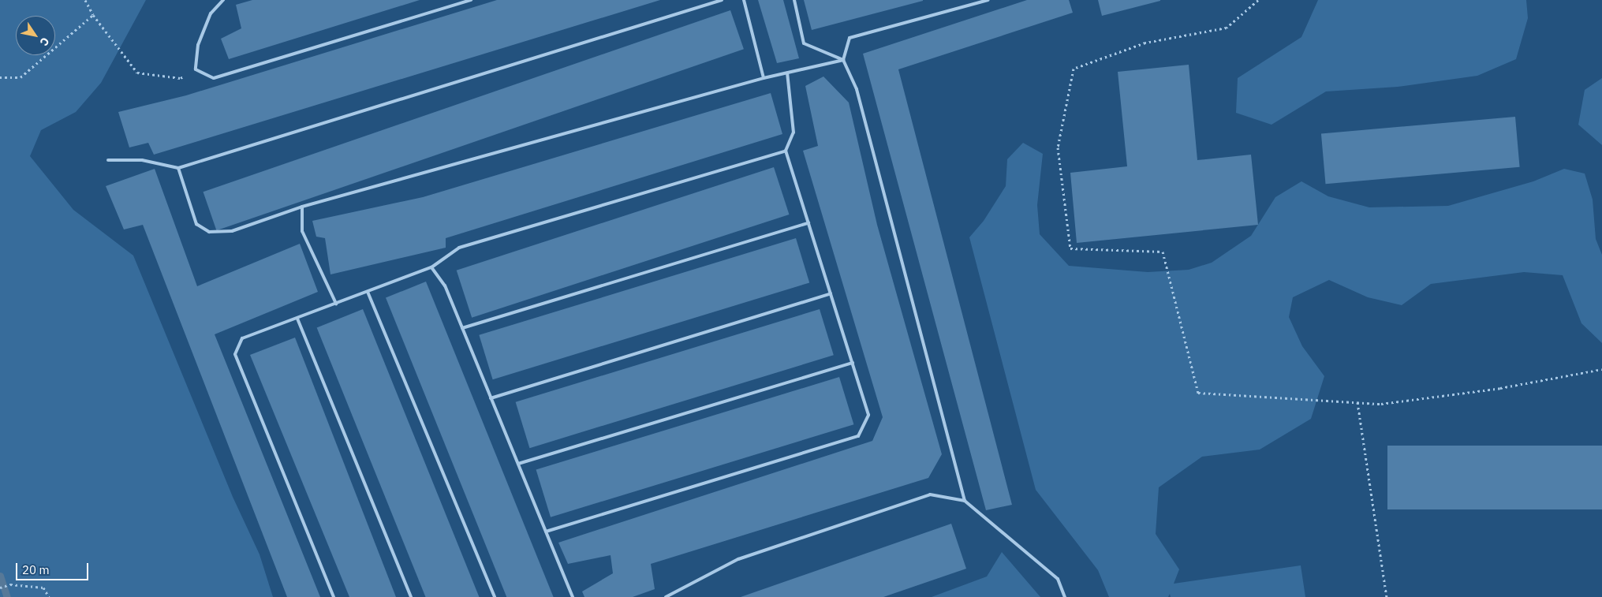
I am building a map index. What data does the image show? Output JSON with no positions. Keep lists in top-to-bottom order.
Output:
{
  "scale_bar": "20 m",
  "north": "bottom right"
}
